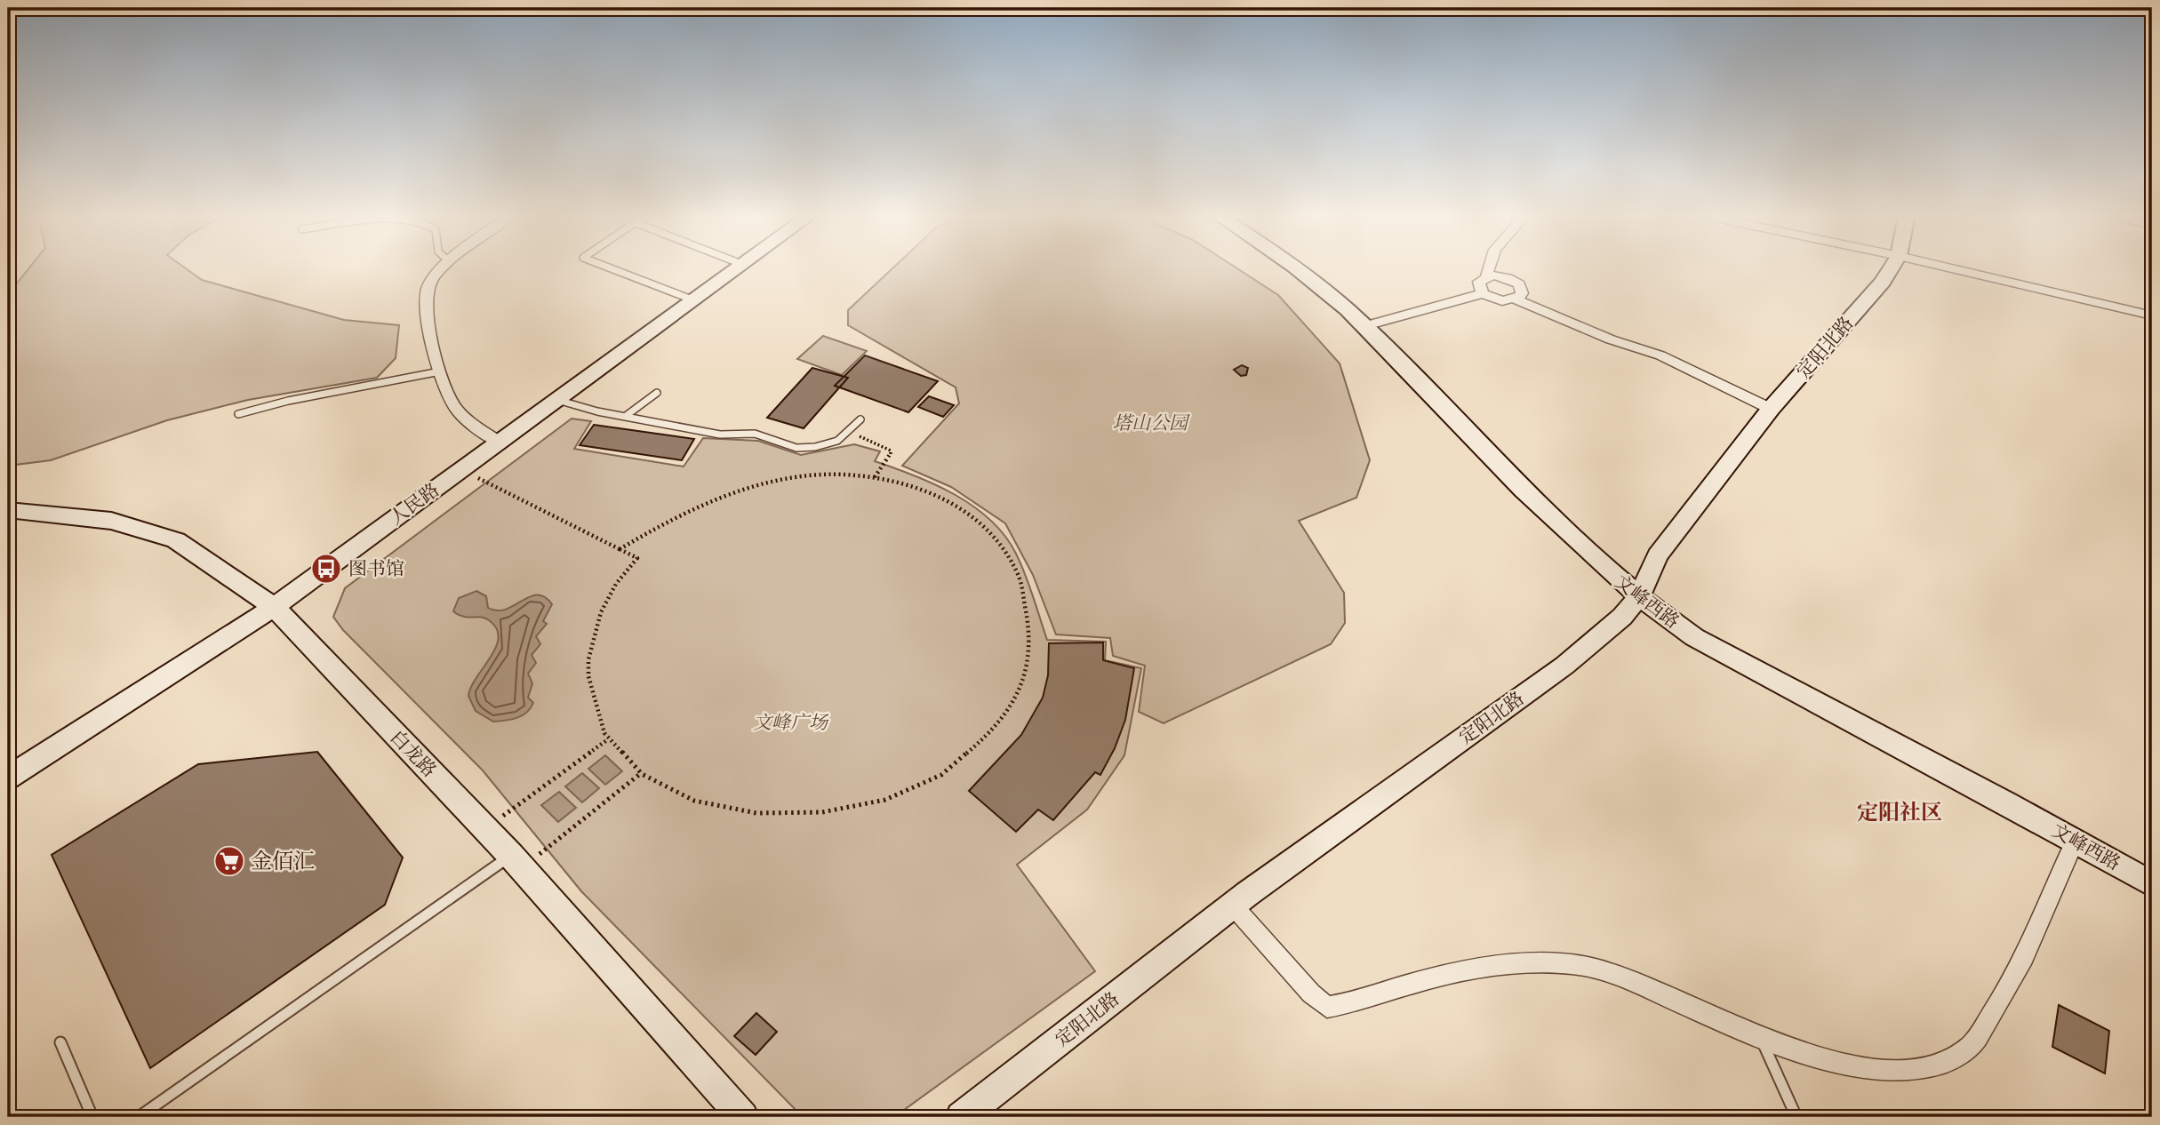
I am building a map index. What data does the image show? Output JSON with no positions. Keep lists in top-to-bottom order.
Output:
{
  "streets": {
    "street": [
      "定阳北路",
      "人民路",
      "文峰西路",
      "白龙路"
    ]
  },
  "crossings": [
    ["定阳北路", "文峰西路"],
    ["人民路", "白龙路"]
  ],
  "districts": ["定阳社区"],
  "parks": ["塔山公园", "文峰广场"],
  "places": {
    "bus stop": ["图书馆"],
    "supermarket": ["金佰汇"]
  }
}
